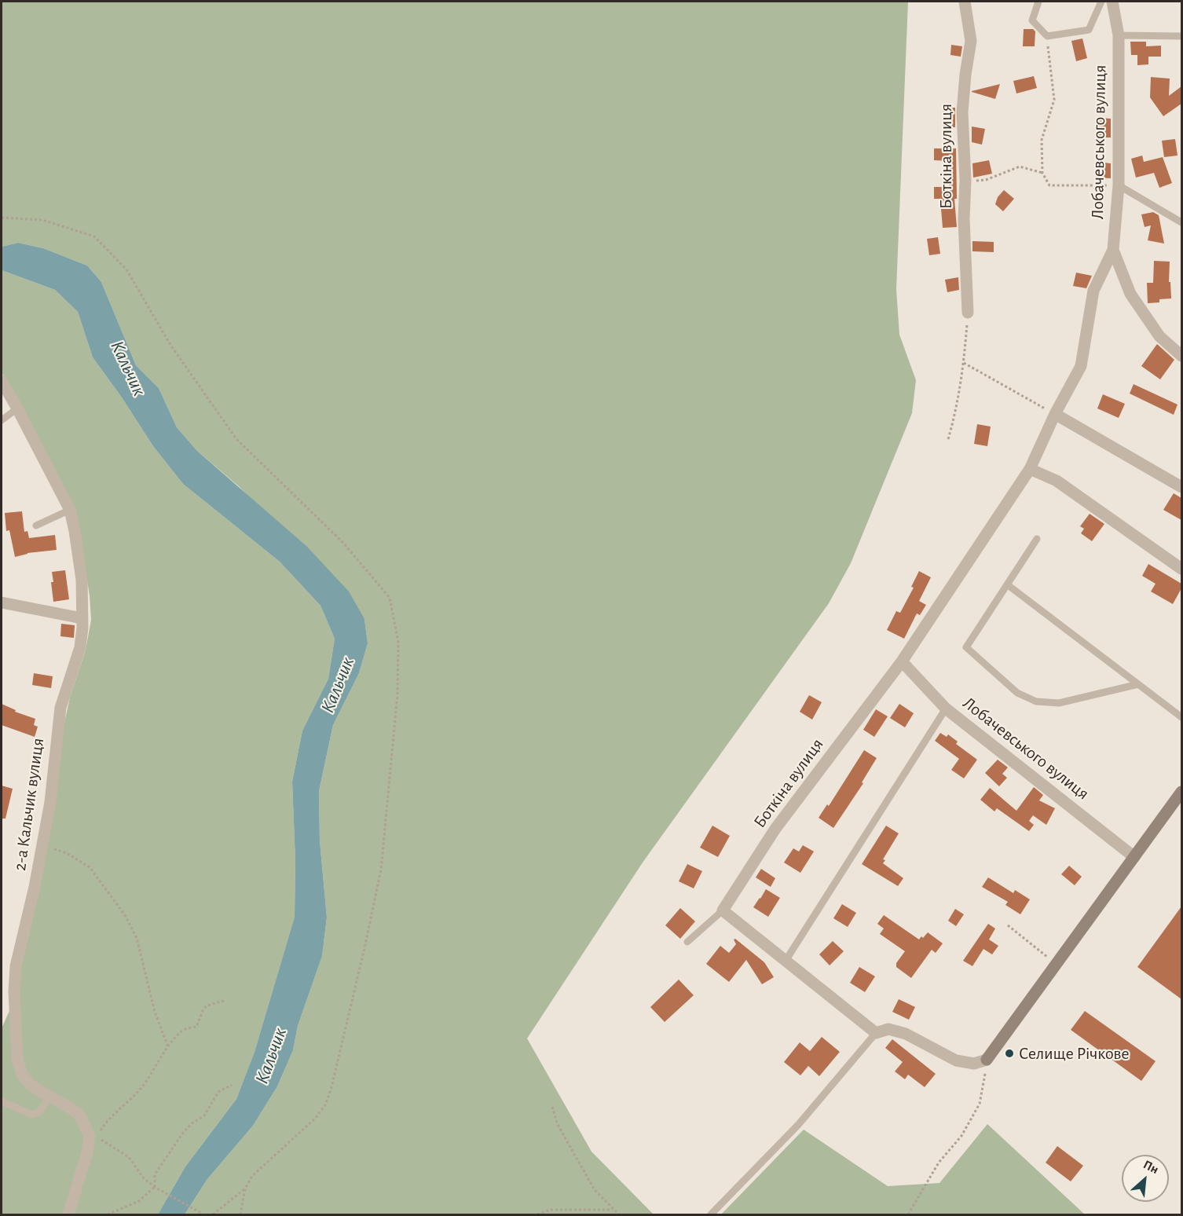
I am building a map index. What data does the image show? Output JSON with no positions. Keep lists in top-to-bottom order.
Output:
{
  "streets": {
    "street": ["Лобачевського вулиця", "Боткіна вулиця", "2-а Кальчик вулиця"]
  },
  "crossings": [
    ["Лобачевського вулиця", "Боткіна вулиця"]
  ],
  "water": ["Кальчик"],
  "places": ["Селище Річкове"],
  "north": "top right"
}
